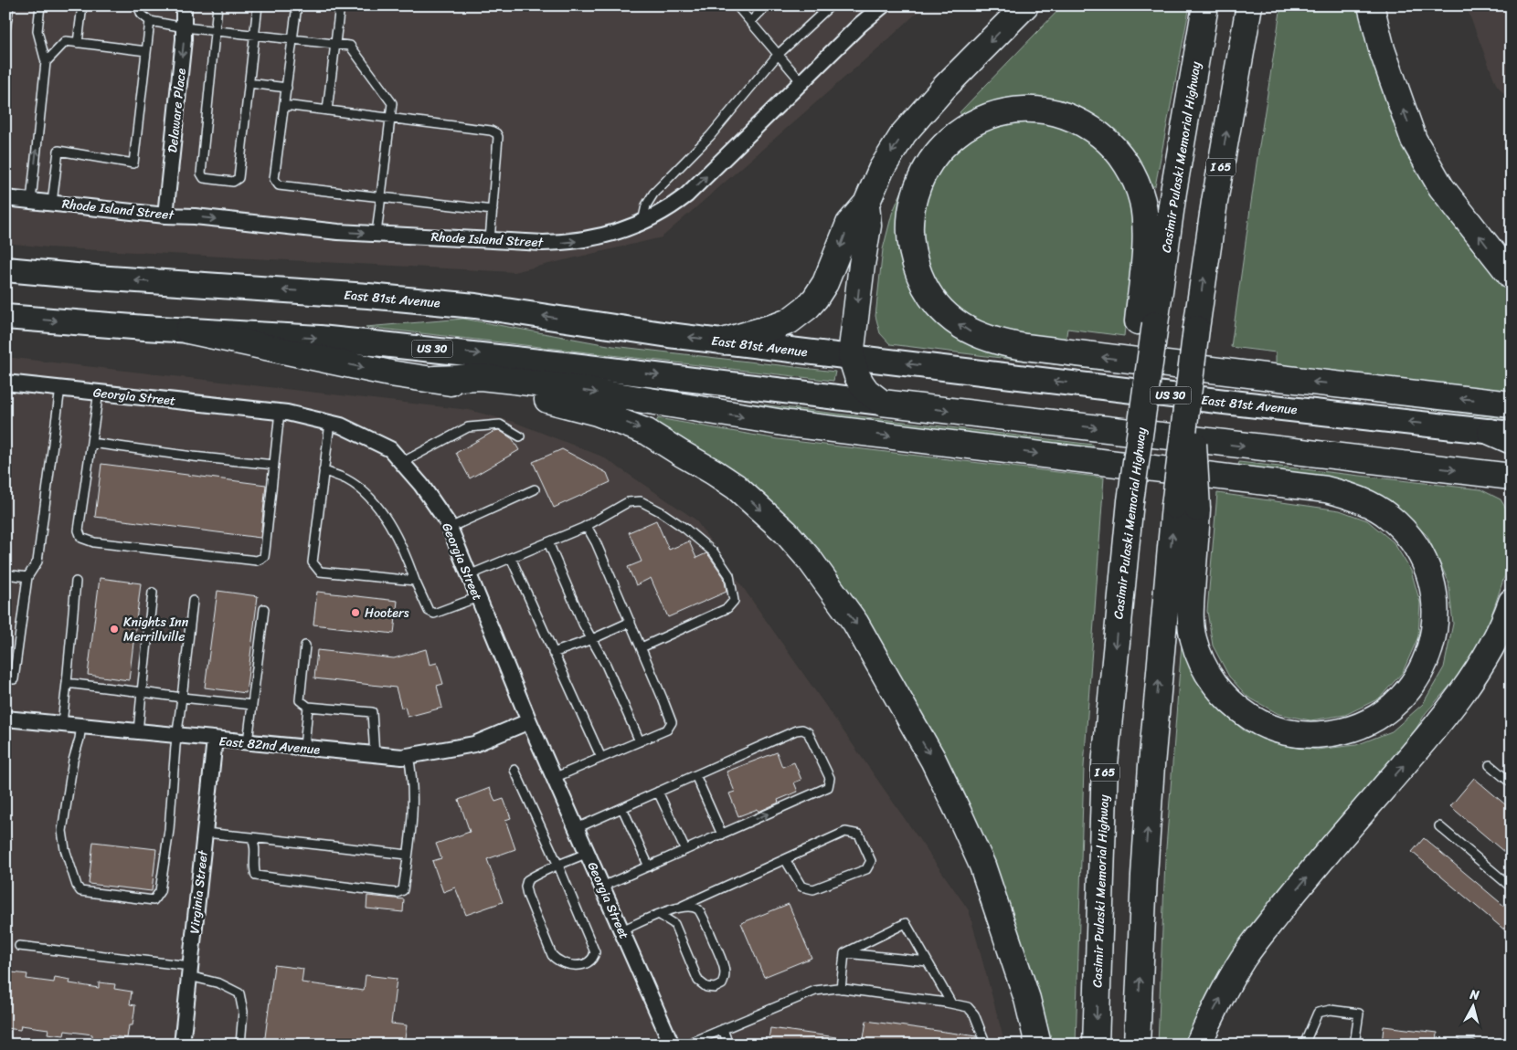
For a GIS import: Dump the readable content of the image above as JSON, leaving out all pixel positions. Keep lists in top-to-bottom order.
{
  "streets": {
    "highway": ["Casimir Pulaski Memorial Highway", "I 65", "US 30"],
    "main road": ["East 81st Avenue"],
    "street": [
      "Delaware Place",
      "Rhode Island Street",
      "Georgia Street",
      "East 82nd Avenue",
      "Virginia Street"
    ]
  },
  "crossings": [
    ["Delaware Place", "Rhode Island Street"],
    ["Georgia Street", "East 82nd Avenue"],
    ["East 82nd Avenue", "Virginia Street"]
  ],
  "one_way": ["Delaware Place", "Rhode Island Street"],
  "places": ["Hooters", "Knights Inn Merrillville"],
  "north": "top"
}
